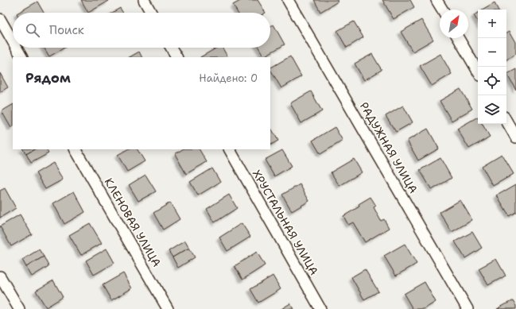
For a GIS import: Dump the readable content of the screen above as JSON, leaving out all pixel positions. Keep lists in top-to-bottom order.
{
  "streets": {
    "street": ["РАДУЖНАЯ УЛИЦА", "КЛЕНОВАЯ УЛИЦА", "ХРУСТАЛЬНАЯ УЛИЦА"]
  },
  "north": "top right",
  "page": {
    "map_buttons": ["+", "−"],
    "search": "Поиск",
    "heading": ["Рядом", "Найдено: 0"]
  }
}
